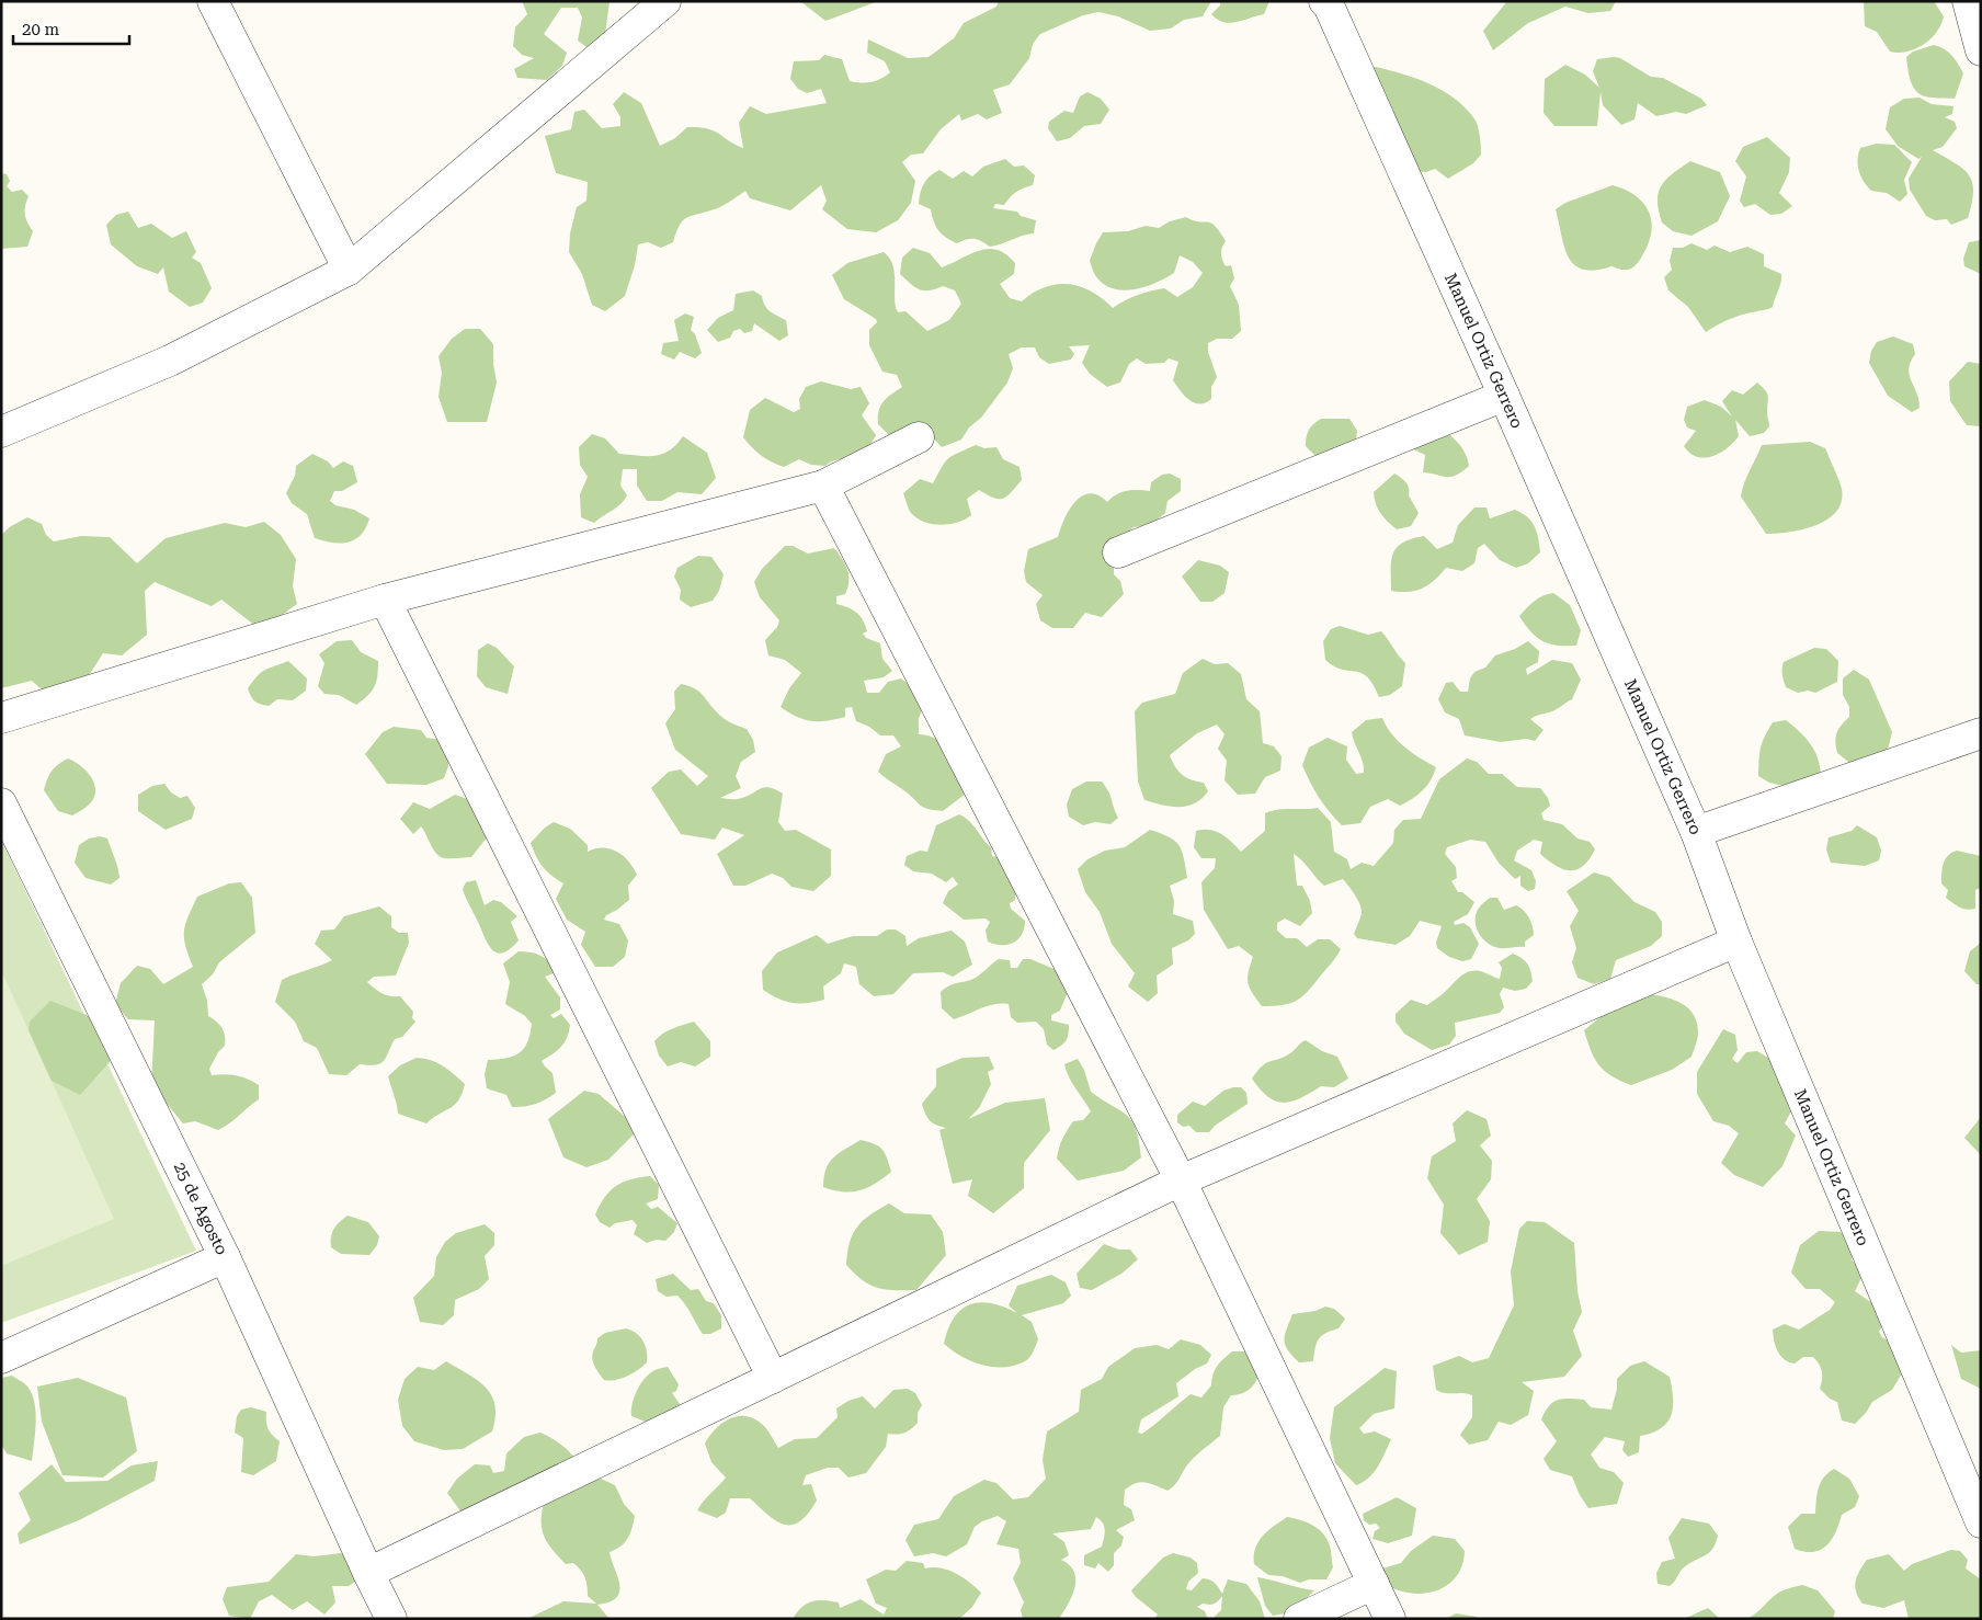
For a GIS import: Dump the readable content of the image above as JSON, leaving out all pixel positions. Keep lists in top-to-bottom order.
{
  "streets": {
    "street": ["Manuel Ortiz Gerrero", "25 de Agosto"]
  },
  "scale_bar": "20 m"
}
